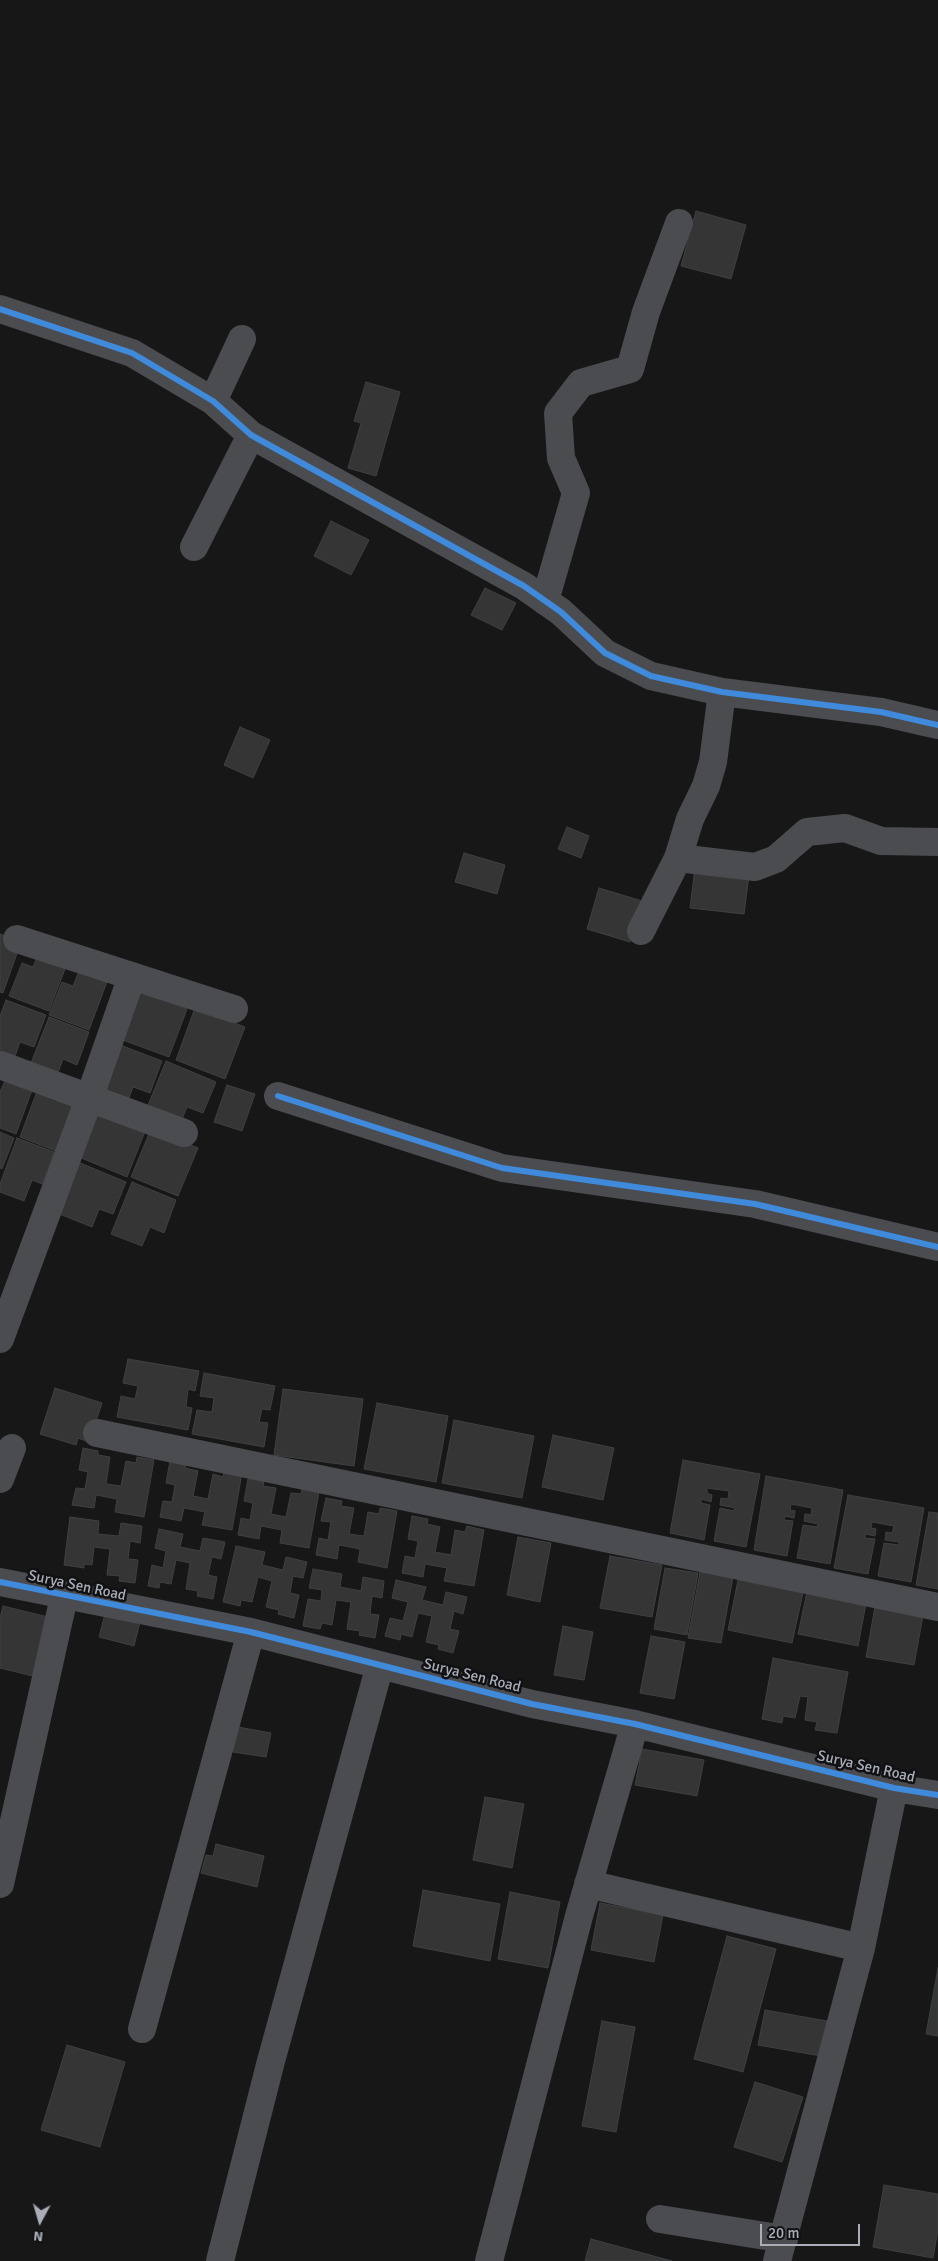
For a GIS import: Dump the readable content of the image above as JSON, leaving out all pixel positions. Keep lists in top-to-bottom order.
{
  "streets": {
    "street": ["Surya Sen Road"]
  },
  "scale_bar": "20 m",
  "north": "bottom"
}
